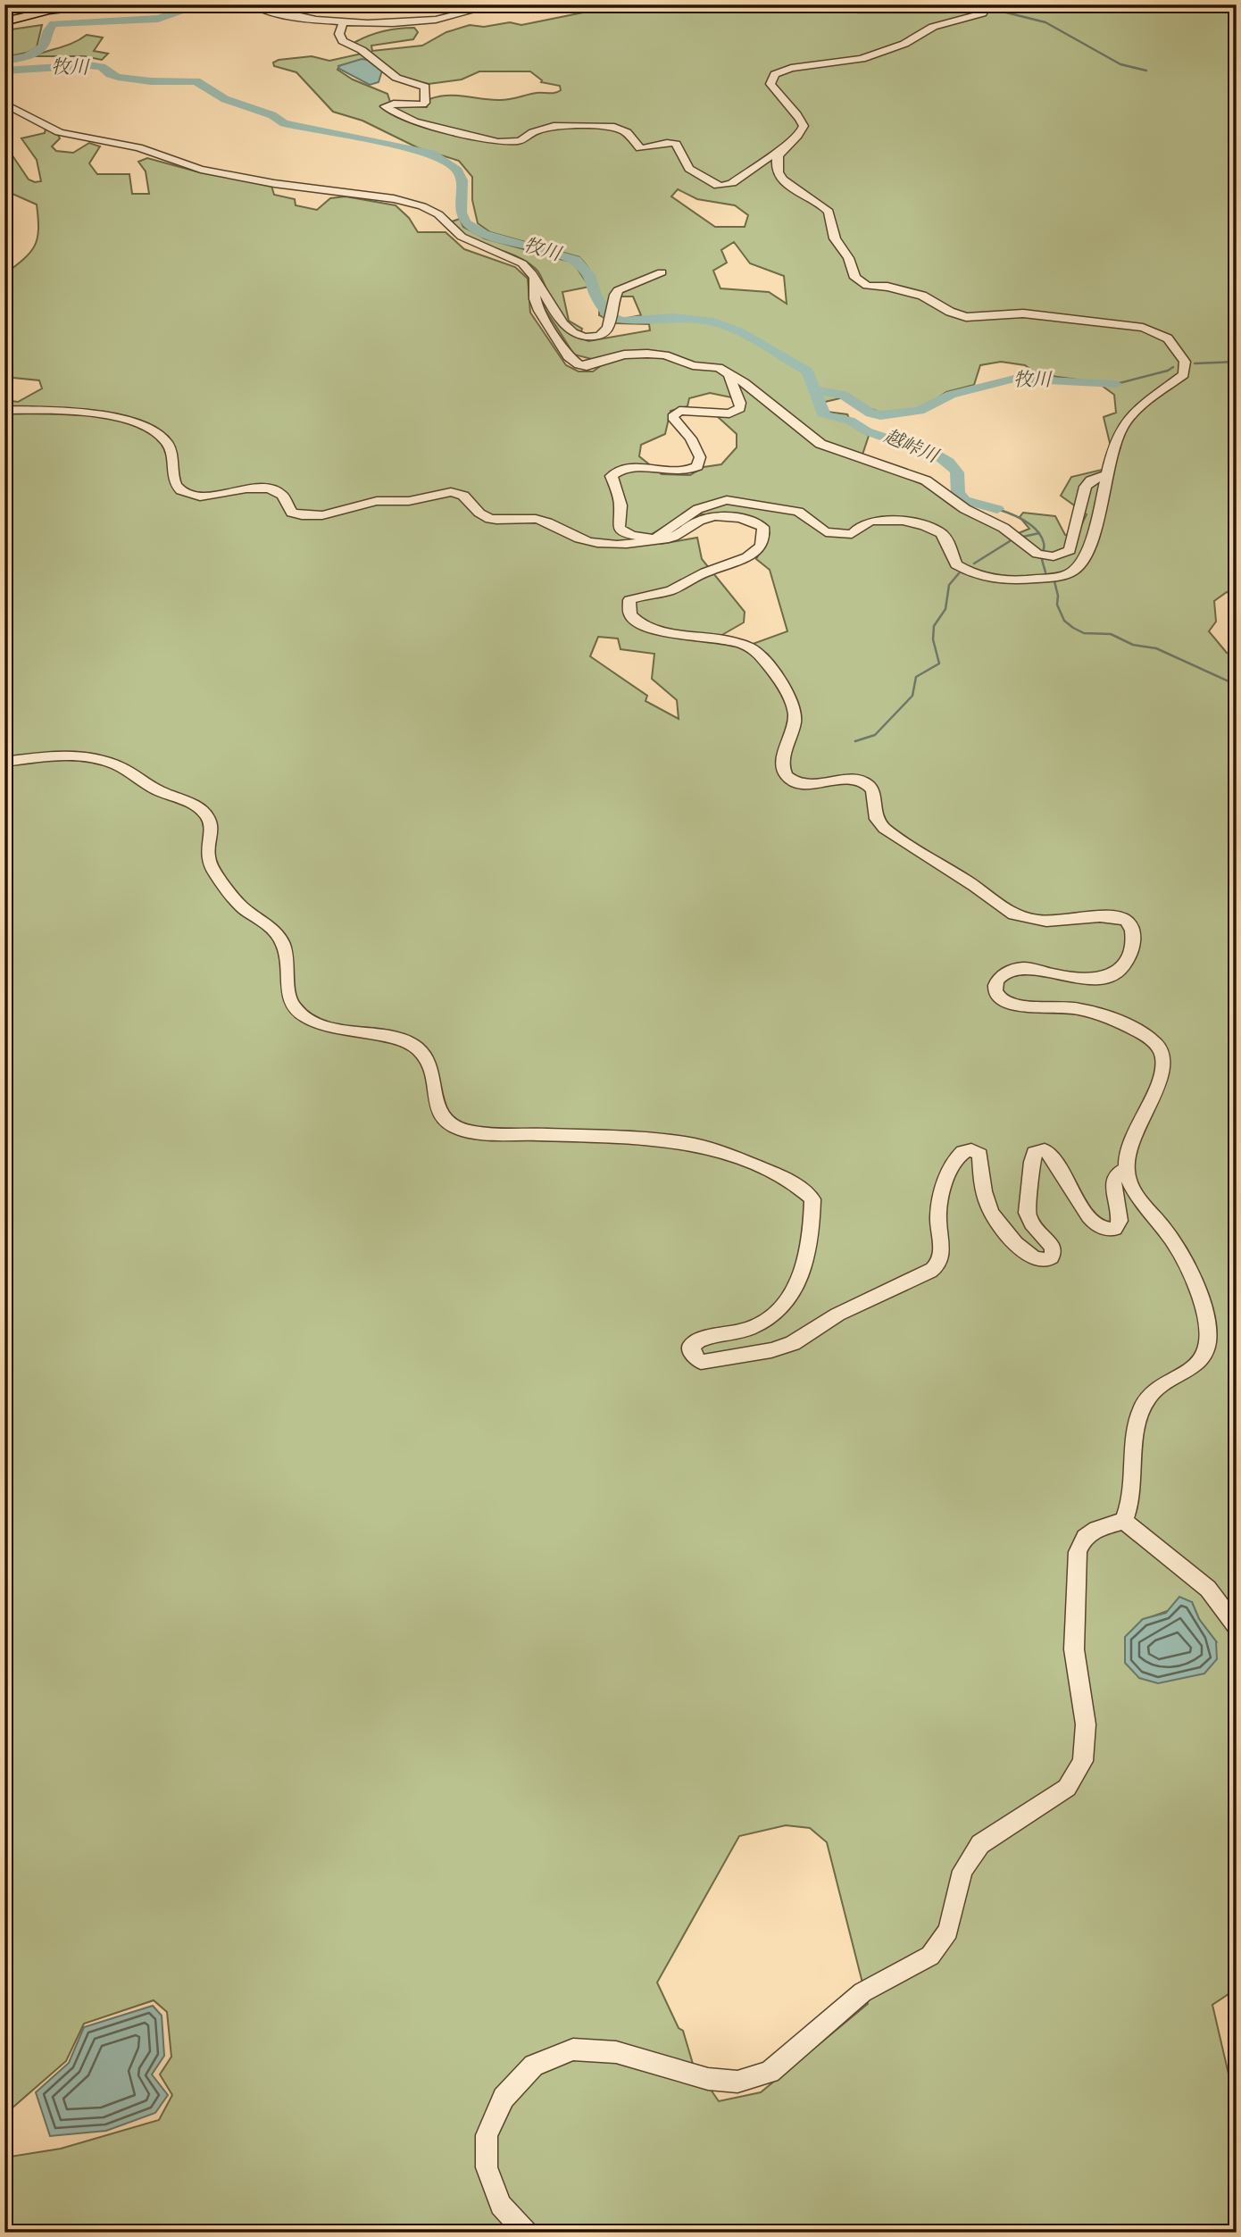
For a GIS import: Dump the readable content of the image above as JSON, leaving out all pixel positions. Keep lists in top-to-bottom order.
{
  "water": ["牧川", "越峠川"]
}
